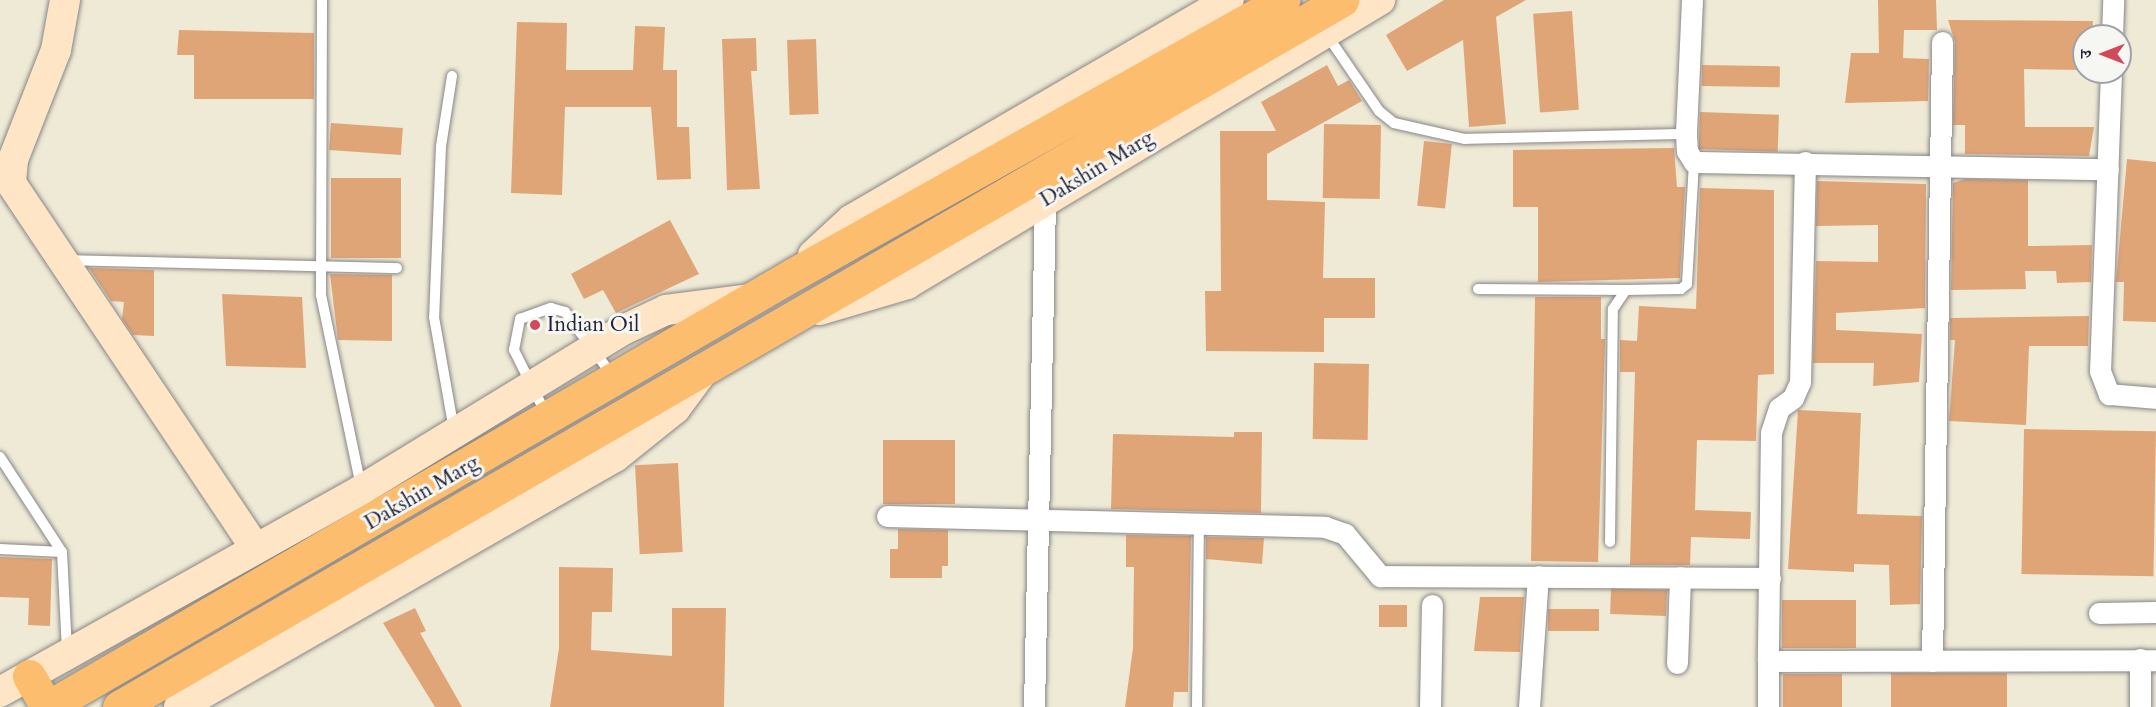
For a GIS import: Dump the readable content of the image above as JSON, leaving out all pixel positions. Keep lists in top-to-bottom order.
{
  "streets": {
    "highway": ["Dakshin Marg"]
  },
  "places": ["Indian Oil"],
  "north": "left"
}
